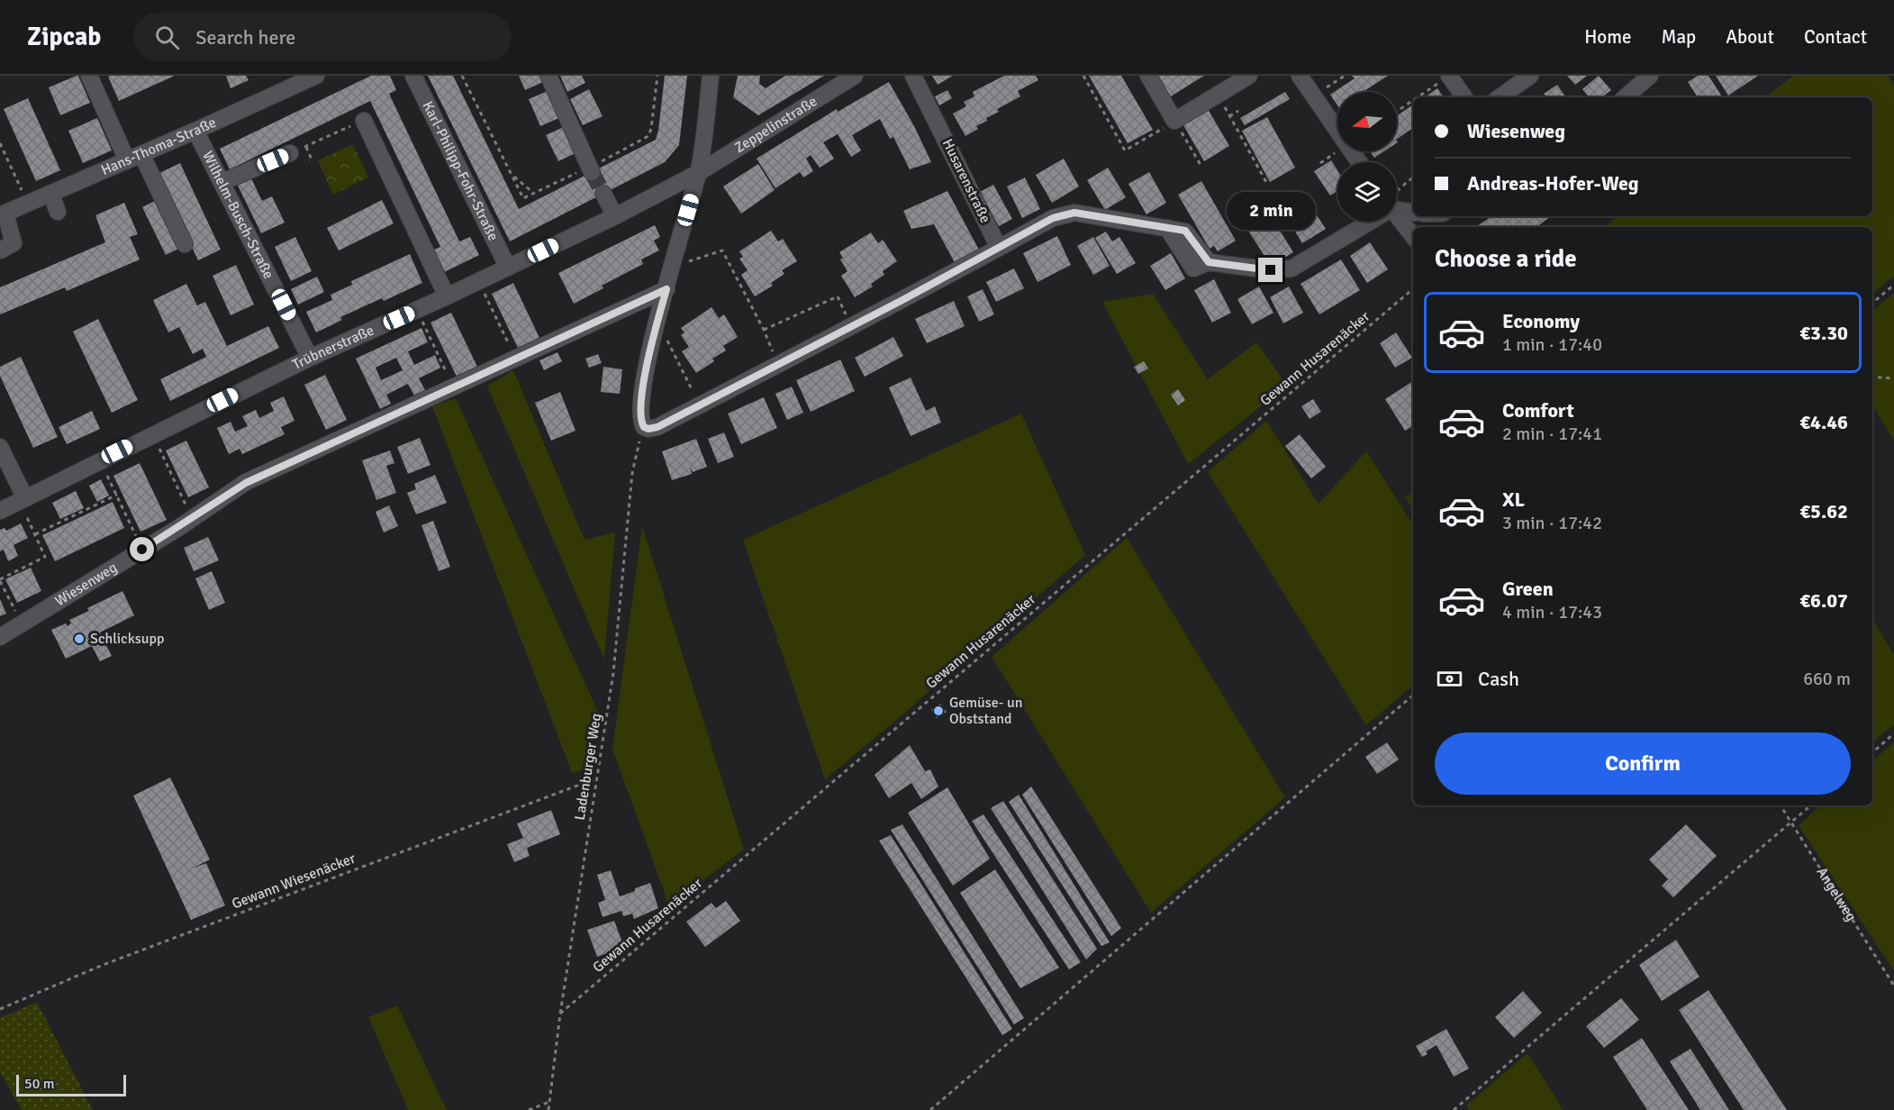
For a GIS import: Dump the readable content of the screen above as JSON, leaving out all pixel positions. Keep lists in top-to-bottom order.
{
  "streets": {
    "street": [
      "Zeppelinstraße",
      "Hans-Thoma-Straße",
      "Karl-Philipp-Fohr-Straße",
      "Husarenstraße",
      "Wilhelm-Busch-Straße",
      "Trübnerstraße",
      "Wiesenweg"
    ],
    "path": [
      "Gewann Husarenäcker",
      "Ladenburger Weg",
      "Gewann Wiesenäcker",
      "Angelweg"
    ]
  },
  "crossings": [
    ["Zeppelinstraße", "Trübnerstraße"],
    ["Hans-Thoma-Straße", "Wilhelm-Busch-Straße"],
    ["Karl-Philipp-Fohr-Straße", "Trübnerstraße"],
    ["Wilhelm-Busch-Straße", "Trübnerstraße"],
    ["Gewann Husarenäcker", "Ladenburger Weg"],
    ["Ladenburger Weg", "Gewann Wiesenäcker"]
  ],
  "places": ["Schlicksupp", "Gemüse- un Obststand"],
  "scale_bar": "50 m",
  "north": "left",
  "page": {
    "header": "Zipcab",
    "search": "Search here",
    "nav": [
      "Home",
      "Map",
      "About",
      "Contact"
    ],
    "banner": ["Wiesenweg", "Andreas-Hofer-Weg"],
    "bubble": "2 min",
    "heading": "Choose a ride",
    "list": [
      {
        "name": "Economy",
        "note": "1 min · 17:40",
        "value": "€3.30"
      },
      {
        "name": "Comfort",
        "note": "2 min · 17:41",
        "value": "€4.46"
      },
      {
        "name": "XL",
        "note": "3 min · 17:42",
        "value": "€5.62"
      },
      {
        "name": "Green",
        "note": "4 min · 17:43",
        "value": "€6.07"
      }
    ],
    "pay": ["Cash", "660 m"],
    "buttons": "Confirm",
    "scale": "50 m"
  }
}
